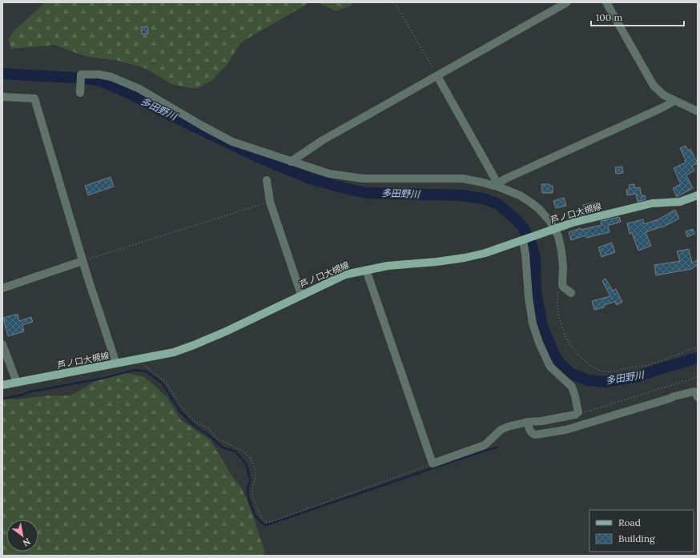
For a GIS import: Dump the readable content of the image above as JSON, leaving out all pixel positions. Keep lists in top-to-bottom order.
{
  "streets": {
    "main road": ["芦ノ口大槻線"]
  },
  "water": ["多田野川"],
  "legend": ["Road", "Building"],
  "scale_bar": "100 m",
  "north": "bottom right"
}
